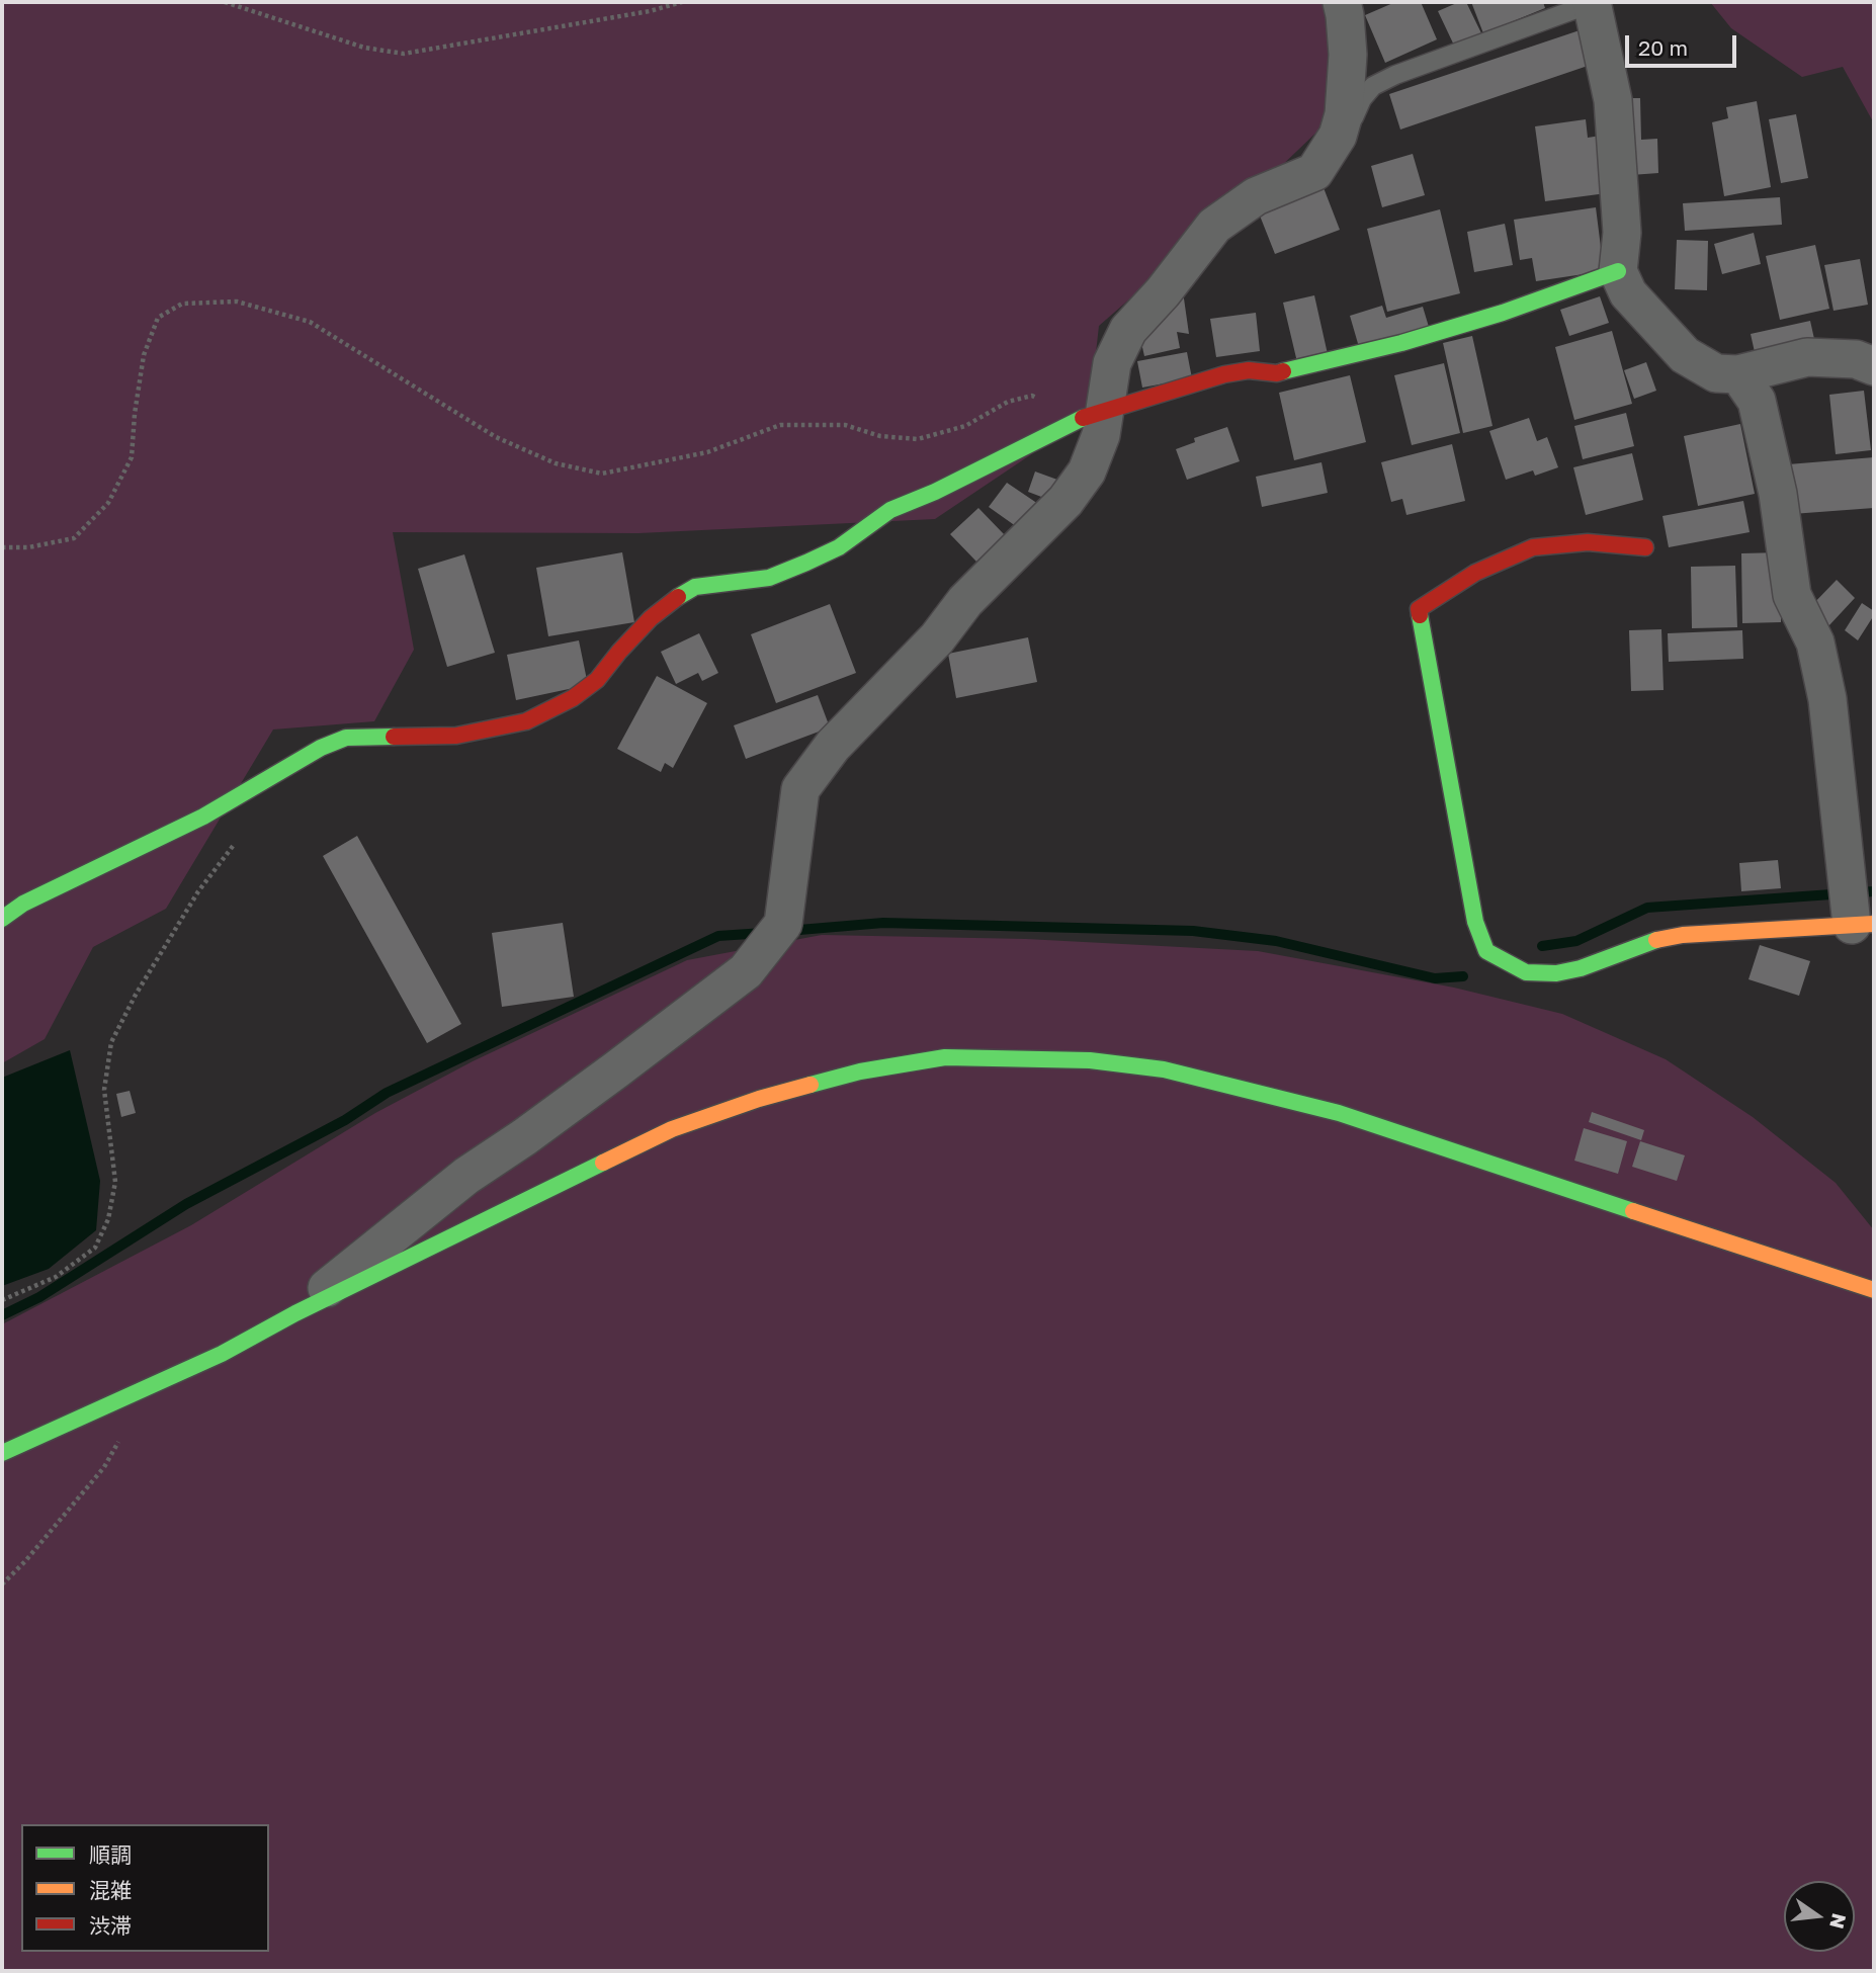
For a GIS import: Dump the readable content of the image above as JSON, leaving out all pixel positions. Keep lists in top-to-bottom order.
{
  "legend": ["順調", "混雑", "渋滞"],
  "scale_bar": "20 m",
  "north": "right"
}
